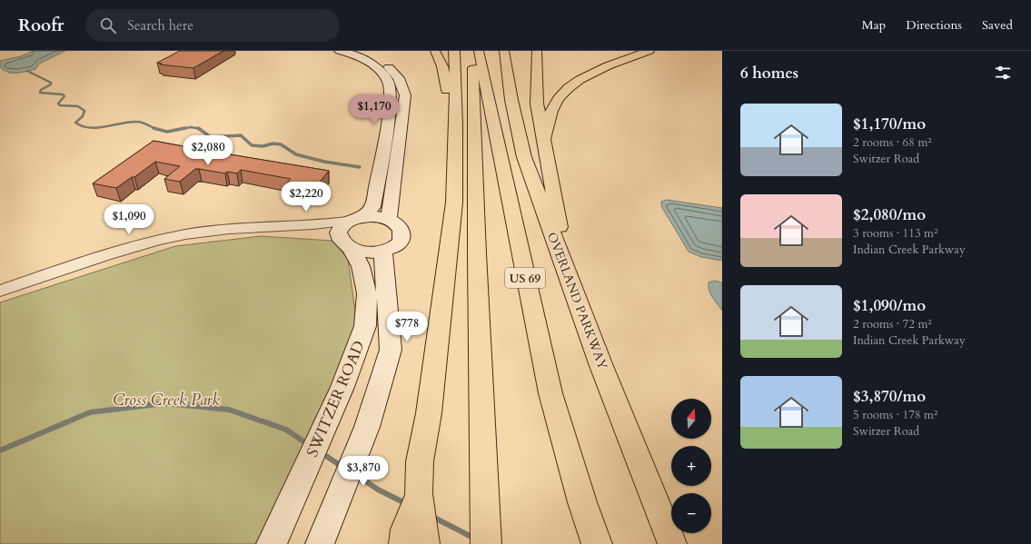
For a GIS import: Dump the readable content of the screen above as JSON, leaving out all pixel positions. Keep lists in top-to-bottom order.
{
  "streets": {
    "highway": ["US 69", "OVERLAND PARKWAY"],
    "main road": ["SWITZER ROAD"]
  },
  "parks": ["Cross Creek Park"],
  "north": "top",
  "page": {
    "header": "Roofr",
    "search": "Search here",
    "nav": ["Map", "Directions", "Saved"],
    "heading": "6 homes",
    "price": [
      "$1,170",
      "$2,080",
      "$2,220",
      "$1,090",
      "$778",
      "$3,870"
    ],
    "list": [
      {
        "name": "$1,170/mo",
        "note": "2 rooms · 68 m² · Switzer Road"
      },
      {
        "name": "$2,080/mo",
        "note": "3 rooms · 113 m² · Indian Creek Parkway"
      },
      {
        "name": "$1,090/mo",
        "note": "2 rooms · 72 m² · Indian Creek Parkway"
      },
      {
        "name": "$3,870/mo",
        "note": "5 rooms · 178 m² · Switzer Road"
      }
    ],
    "map_buttons": ["+", "−"]
  }
}
